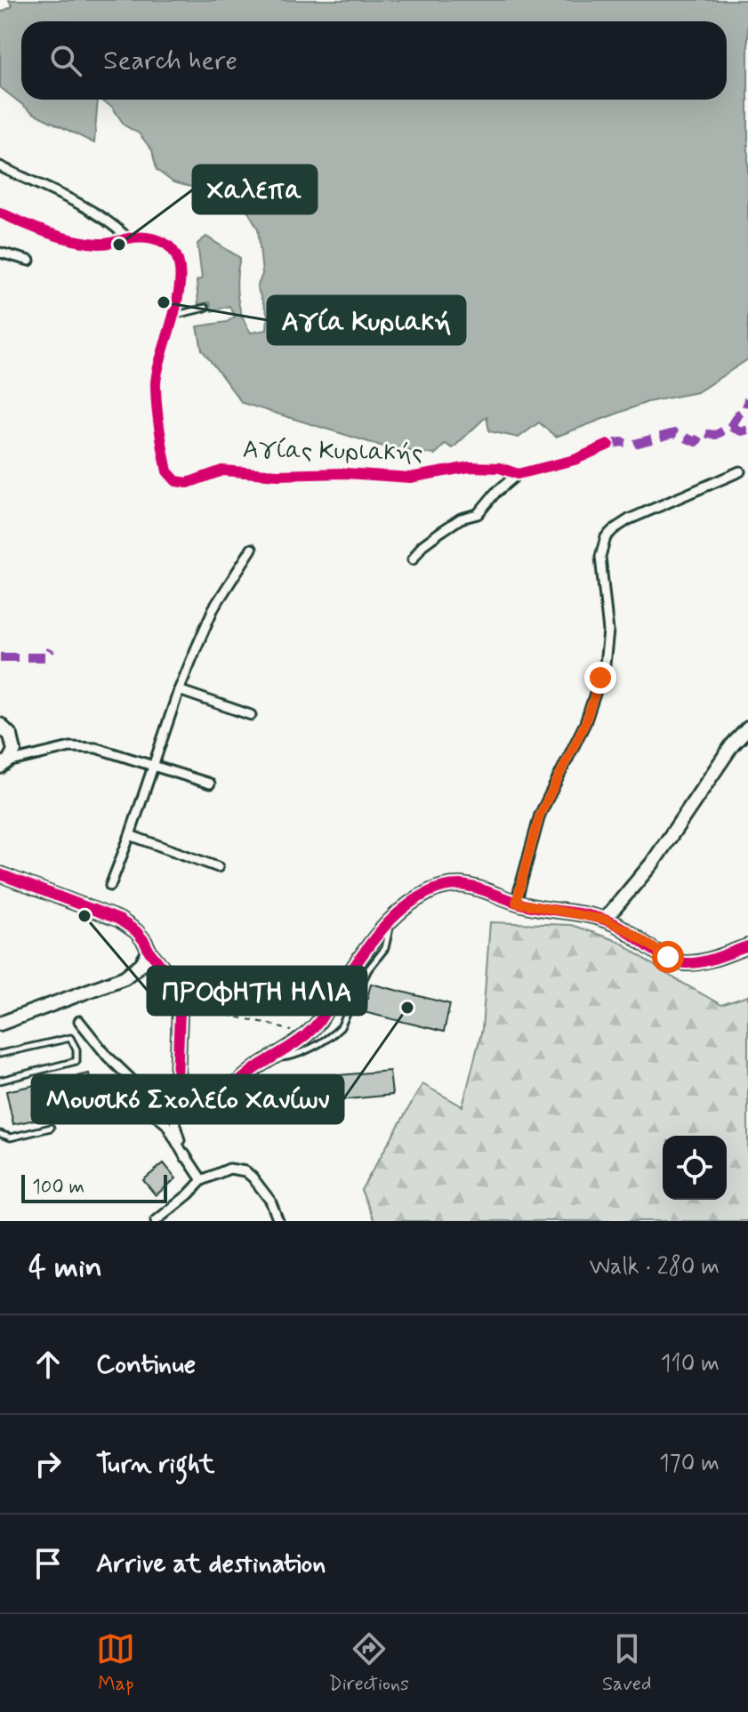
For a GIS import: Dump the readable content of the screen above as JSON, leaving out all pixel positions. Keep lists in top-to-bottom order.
{
  "streets": {
    "street": ["Αγίας Κυριακής"]
  },
  "places": [
    "Χαλεπα",
    "Αγία Κυριακή",
    "ΠΡΟΦΗΤΗ ΗΛΙΑ",
    "Μουσικό Σχολείο Χανίων"
  ],
  "scale_bar": "100 m",
  "page": {
    "search": "Search here",
    "scale": "100 m",
    "heading": ["4 min", "Walk · 280 m"],
    "list": [
      ["Continue", "110 m"],
      ["Turn right", "170 m"],
      "Arrive at destination"
    ],
    "nav": ["Map", "Directions", "Saved"]
  }
}
